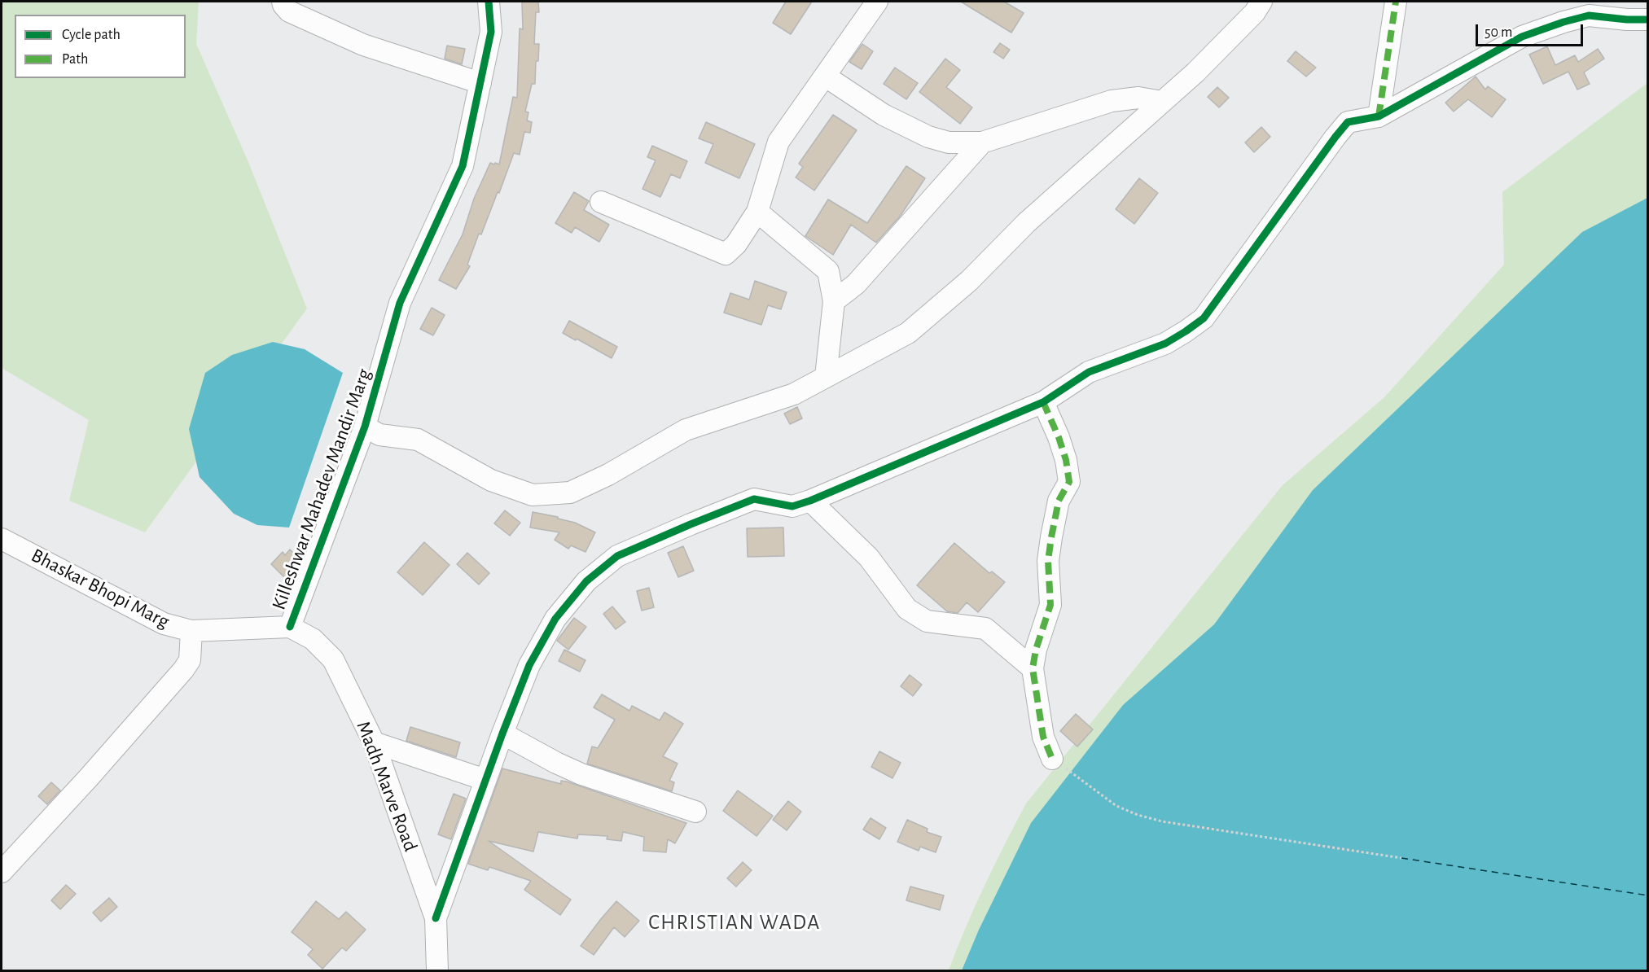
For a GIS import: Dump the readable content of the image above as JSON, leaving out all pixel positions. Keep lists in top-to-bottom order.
{
  "streets": {
    "street": ["Killeshwar Mahadev Mandir Marg", "Bhaskar Bhopi Marg", "Madh Marve Road"]
  },
  "crossings": [
    ["Killeshwar Mahadev Mandir Marg", "Bhaskar Bhopi Marg"],
    ["Killeshwar Mahadev Mandir Marg", "Madh Marve Road"],
    ["Bhaskar Bhopi Marg", "Madh Marve Road"]
  ],
  "districts": ["CHRISTIAN WADA"],
  "legend": ["Cycle path", "Path"],
  "scale_bar": "50 m"
}
